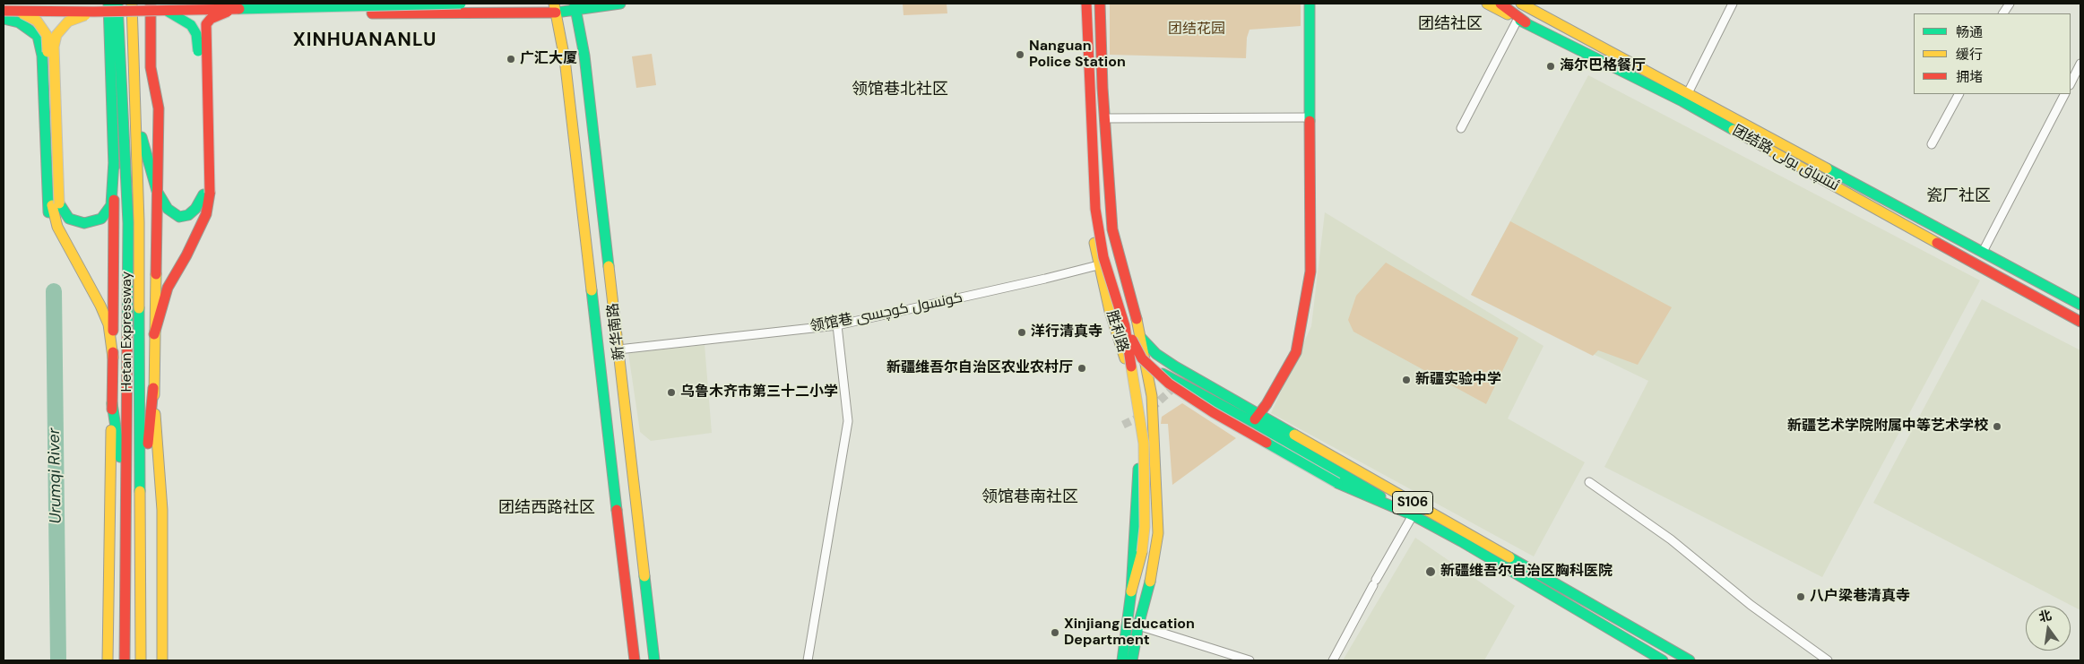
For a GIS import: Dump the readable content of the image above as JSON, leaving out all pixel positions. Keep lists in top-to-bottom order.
{
  "streets": {
    "main road": [
      "团结路 ئىتتىپاق يولى",
      "Hetan Expressway",
      "新华南路",
      "胜利路",
      "S106"
    ],
    "street": ["领馆巷 كونسول كوچىسى"]
  },
  "crossings": [
    ["领馆巷 كونسول كوچىسى", "新华南路"],
    ["领馆巷 كونسول كوچىسى", "胜利路"],
    ["胜利路", "S106"]
  ],
  "districts": [
    "团结社区",
    "XINHUANANLU",
    "领馆巷北社区",
    "瓷厂社区",
    "领馆巷南社区",
    "团结西路社区"
  ],
  "water": ["Urumqi River"],
  "parks": ["团结花园"],
  "places": [
    "Nanguan Police Station",
    "广汇大厦",
    "海尔巴格餐厅",
    "洋行清真寺",
    "新疆维吾尔自治区农业农村厅",
    "新疆实验中学",
    "乌鲁木齐市第三十二小学",
    "新疆艺术学院附属中等艺术学校",
    "新疆维吾尔自治区胸科医院",
    "八户梁巷清真寺",
    "Xinjiang Education Department"
  ],
  "legend": ["畅通", "缓行", "拥堵"],
  "north": "top"
}
